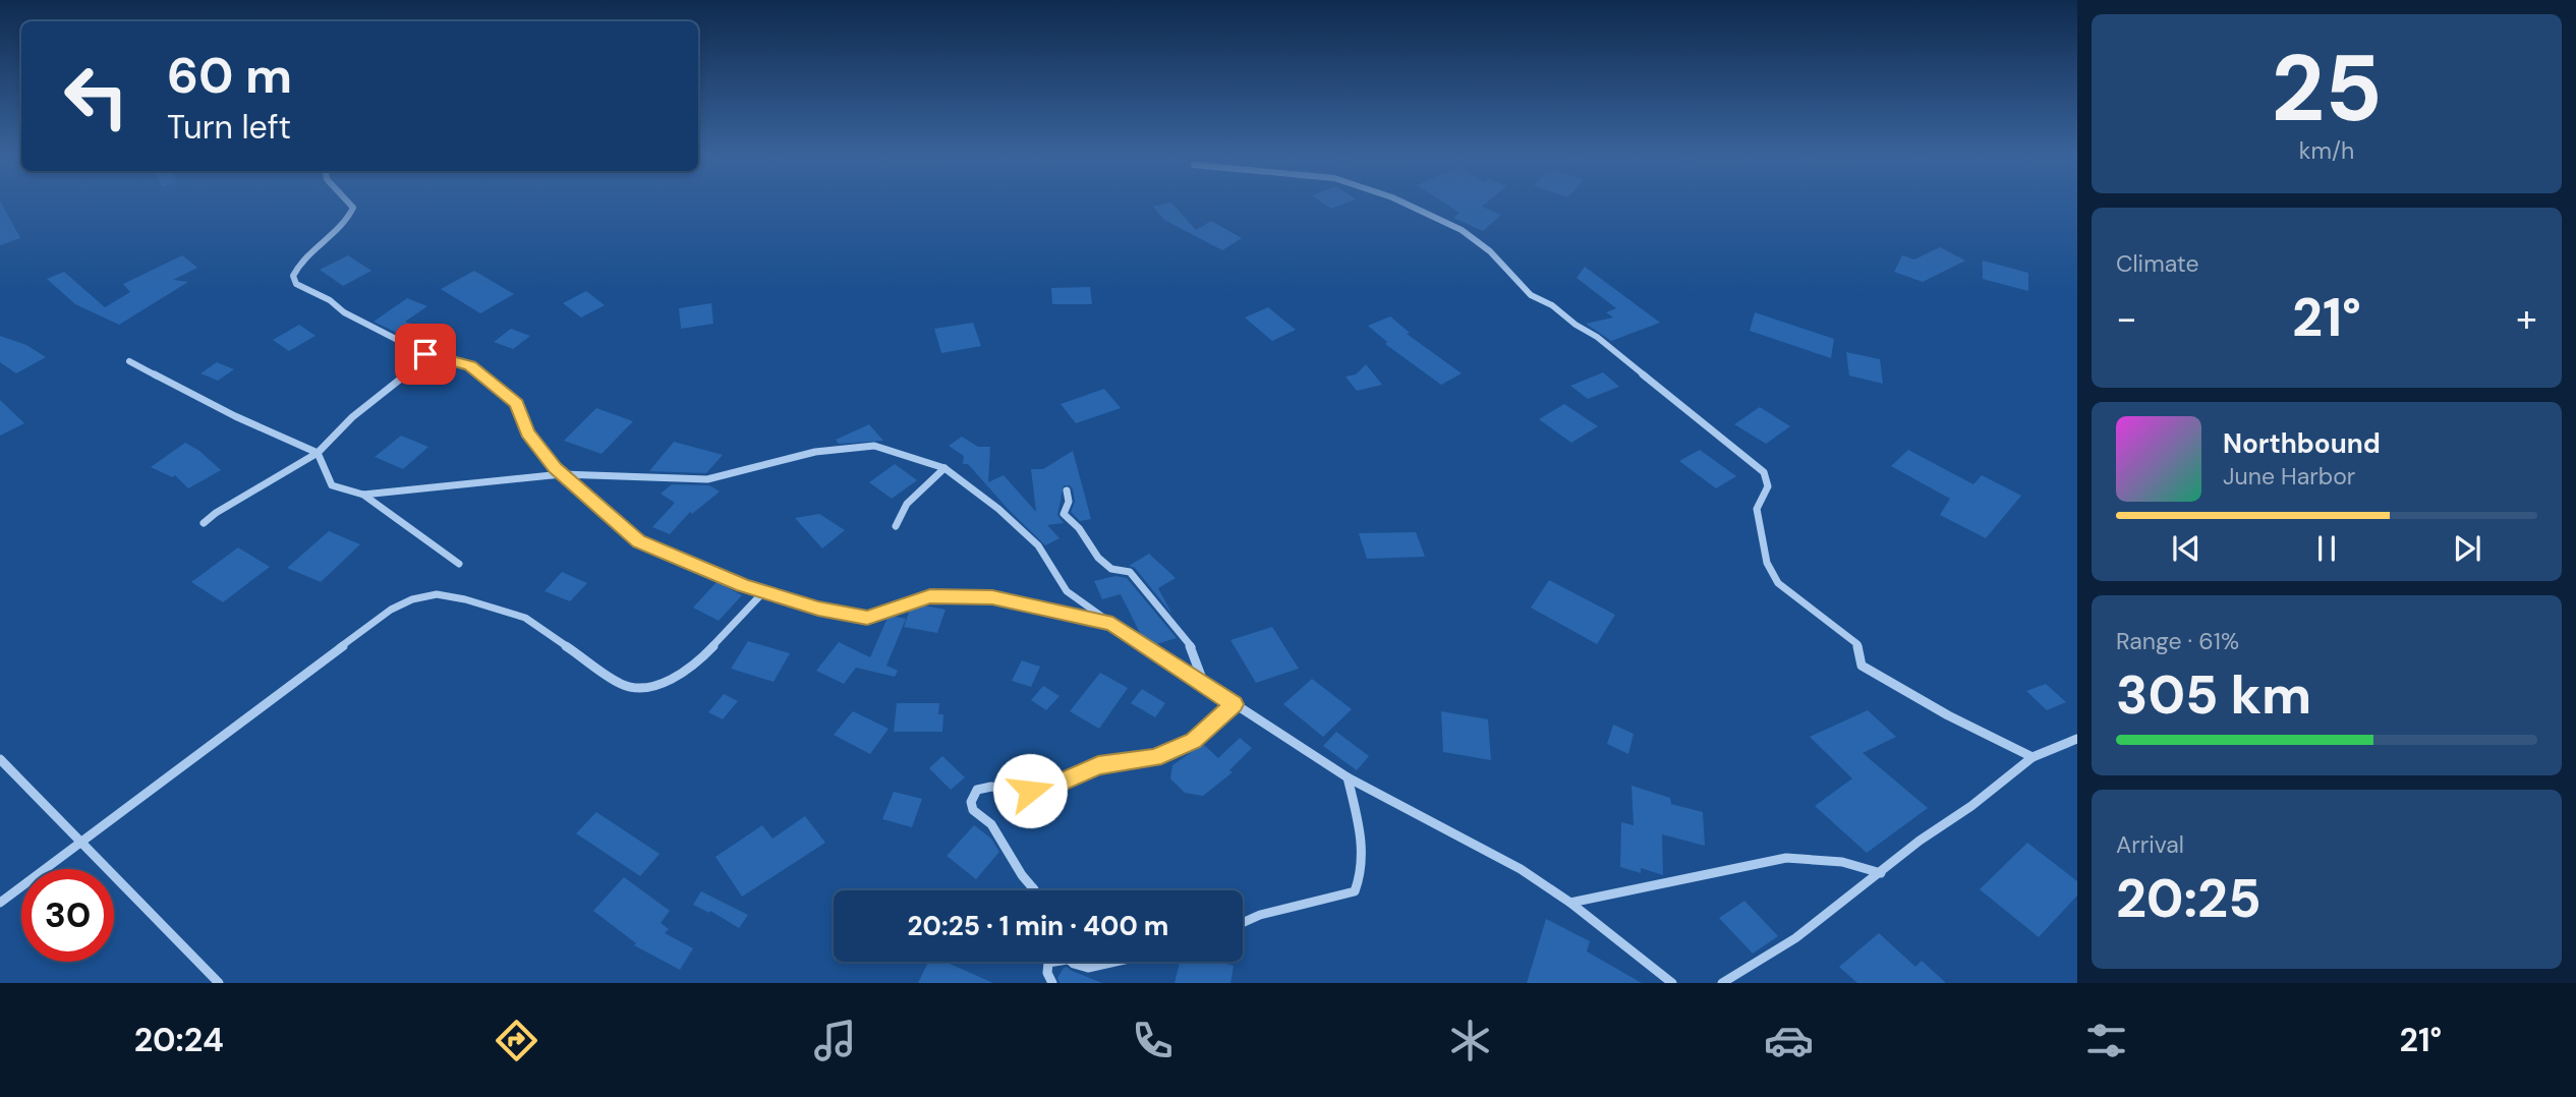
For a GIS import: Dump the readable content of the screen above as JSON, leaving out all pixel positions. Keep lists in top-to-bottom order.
{
  "page": {
    "tile": [
      ["25", "km/h"],
      "Climate",
      ["Range · 61%", "305 km"],
      ["Arrival", "20:25"]
    ],
    "turn": ["60 m", "Turn left"],
    "heat": ["−", "21°", "+"],
    "song": ["Northbound", "June Harbor"],
    "limit": "30",
    "trip": "20:25 · 1 min · 400 m",
    "tabs": ["20:24", "21°"]
  }
}
